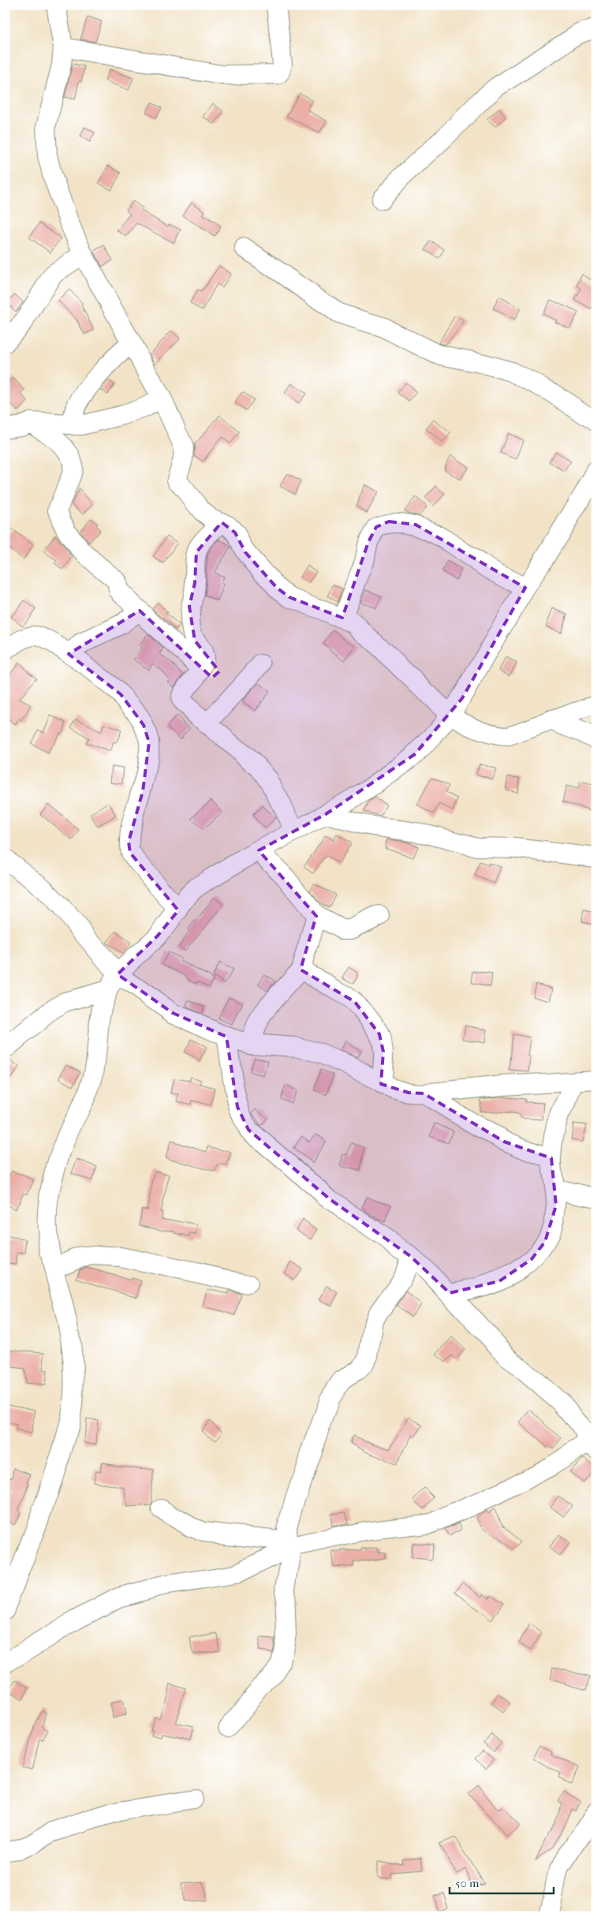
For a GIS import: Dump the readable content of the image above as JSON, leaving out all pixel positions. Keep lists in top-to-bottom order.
{
  "scale_bar": "50 m"
}
